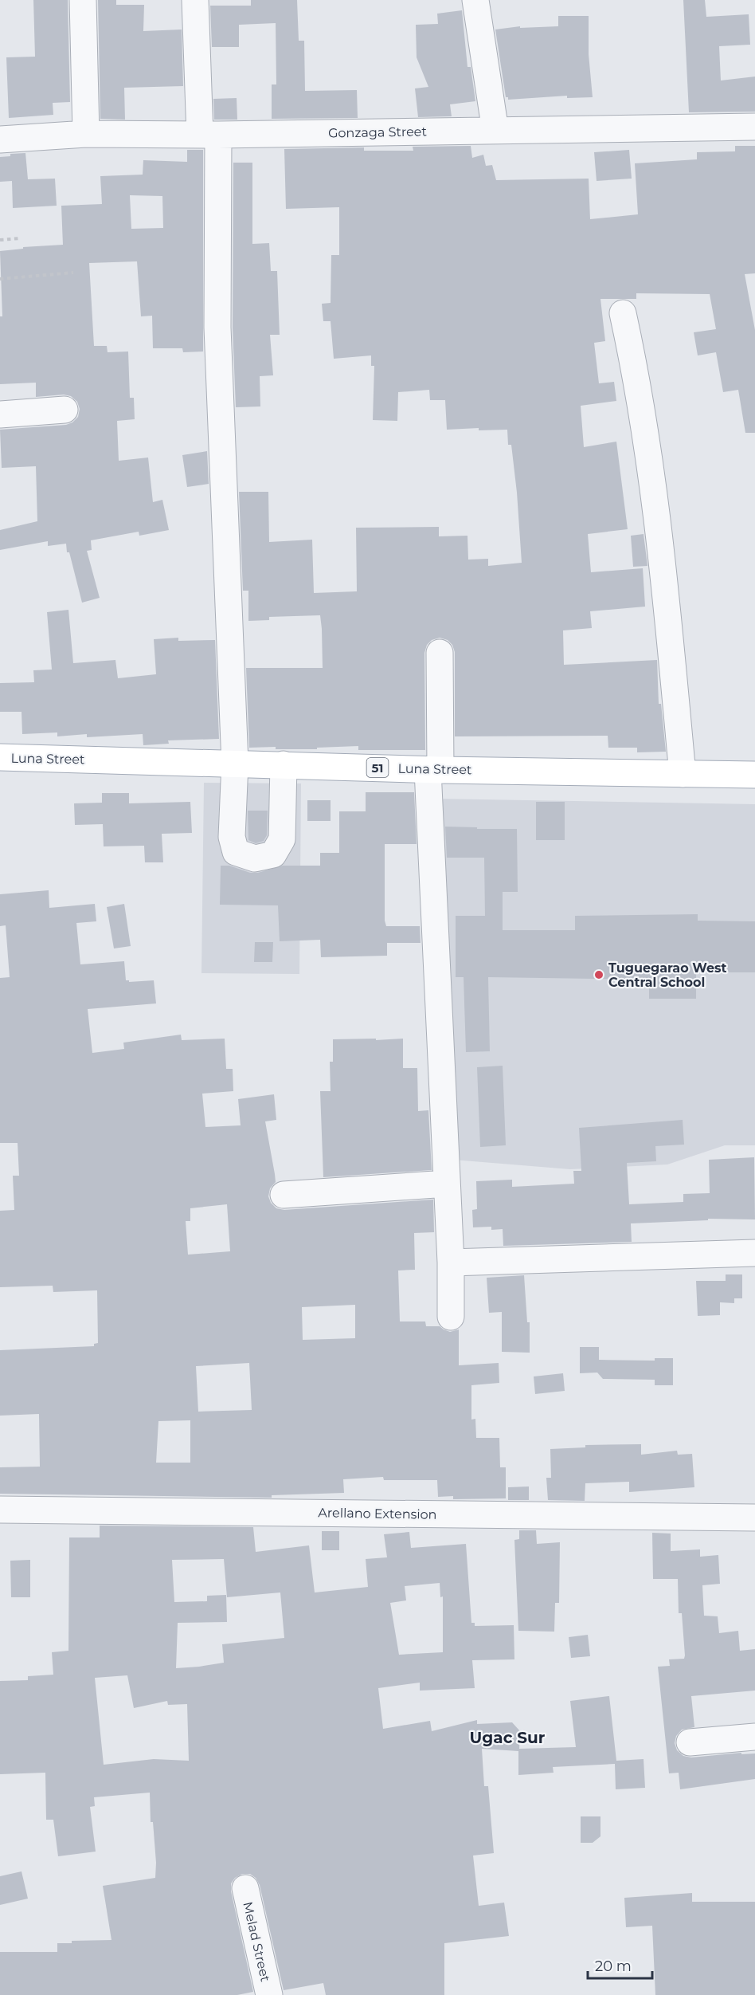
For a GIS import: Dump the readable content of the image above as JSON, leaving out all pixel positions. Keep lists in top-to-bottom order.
{
  "streets": {
    "main road": ["Luna Street", "51"],
    "street": ["Gonzaga Street", "Arellano Extension", "Melad Street"]
  },
  "districts": ["Ugac Sur"],
  "places": ["Tuguegarao West Central School"],
  "scale_bar": "20 m"
}
